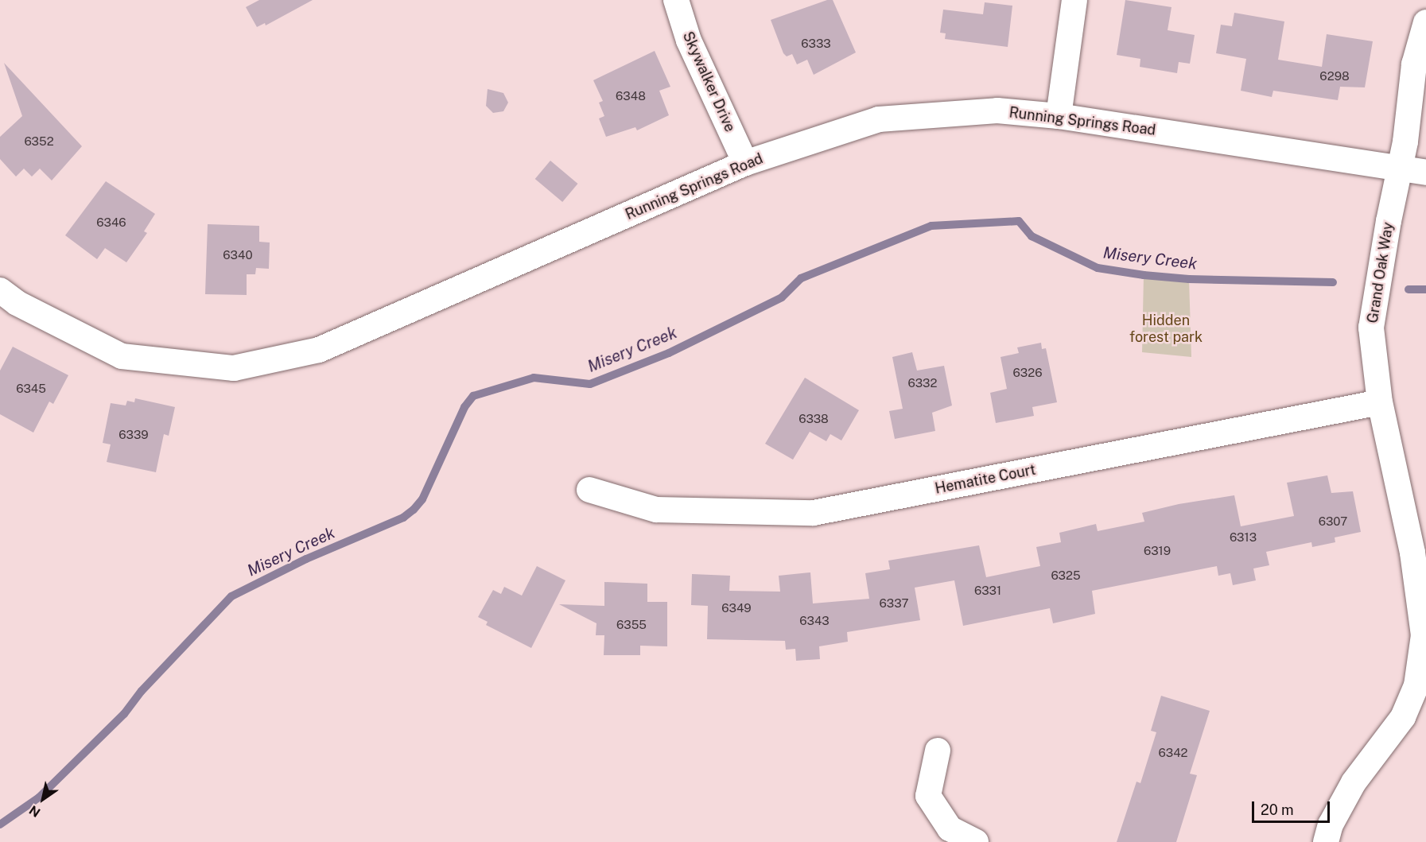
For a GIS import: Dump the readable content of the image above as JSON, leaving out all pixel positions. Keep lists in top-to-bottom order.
{
  "streets": {
    "street": [
      "Skywalker Drive",
      "Running Springs Road",
      "Grand Oak Way",
      "Hematite Court"
    ]
  },
  "crossings": [
    ["Skywalker Drive", "Running Springs Road"],
    ["Running Springs Road", "Grand Oak Way"],
    ["Grand Oak Way", "Hematite Court"]
  ],
  "water": ["Misery Creek"],
  "parks": ["Hidden forest park"],
  "house_numbers": [
    "6333",
    "6298",
    "6348",
    "6352",
    "6346",
    "6340",
    "6326",
    "6332",
    "6345",
    "6338",
    "6339",
    "6307",
    "6313",
    "6319",
    "6325",
    "6331",
    "6337",
    "6349",
    "6343",
    "6355",
    "6342"
  ],
  "scale_bar": "20 m",
  "north": "bottom left"
}
